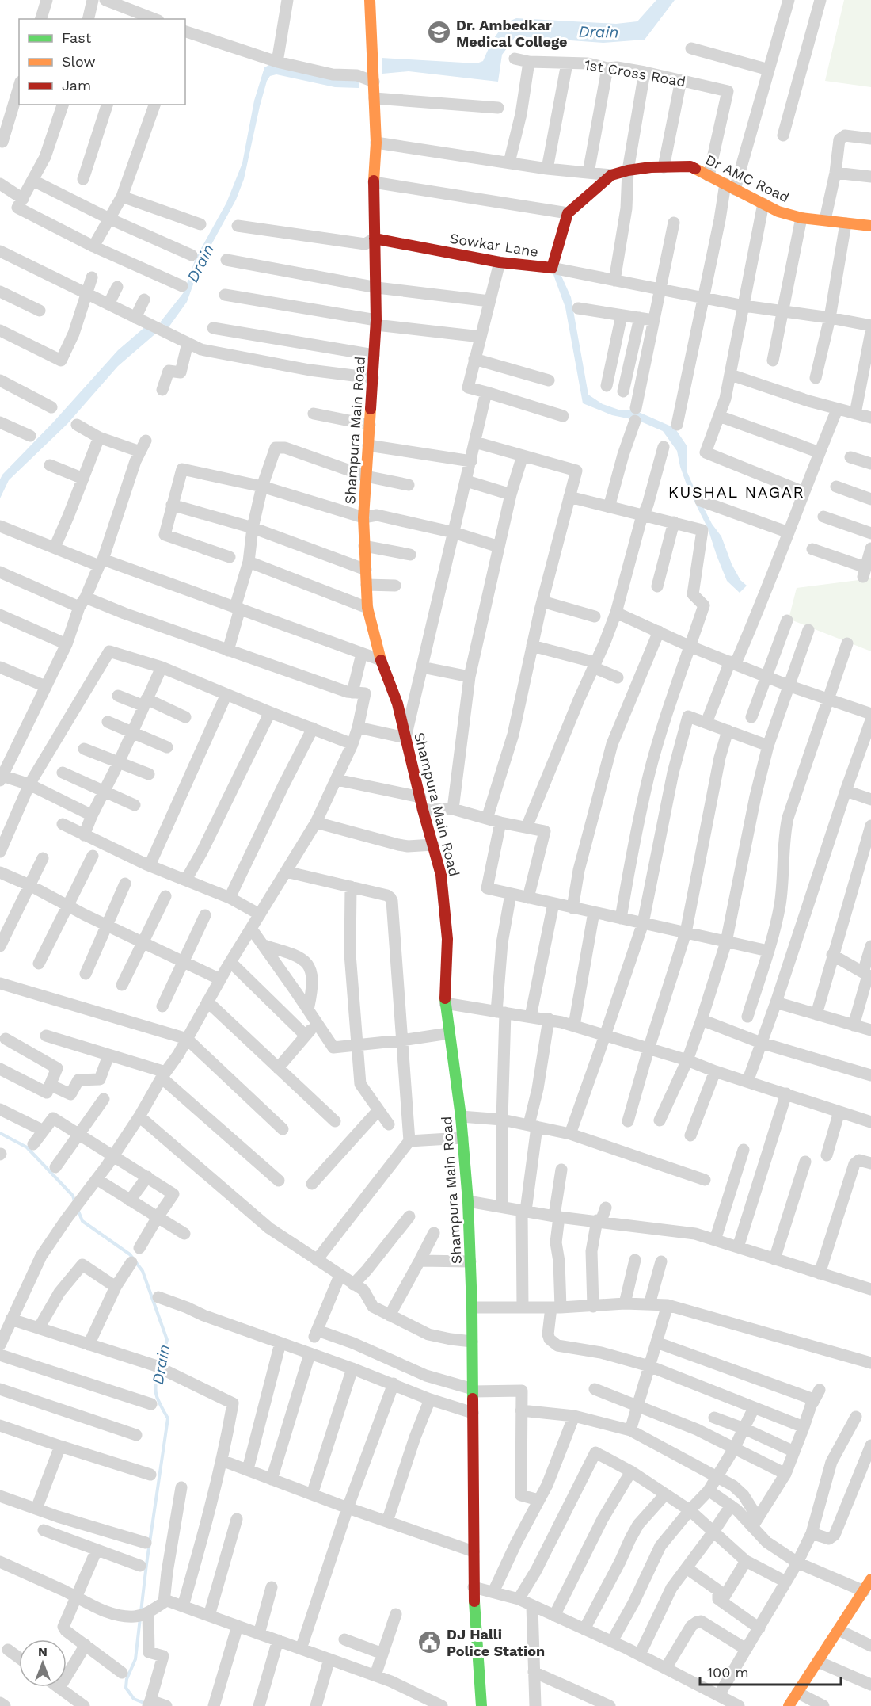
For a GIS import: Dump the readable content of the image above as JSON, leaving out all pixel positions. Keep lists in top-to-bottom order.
{
  "streets": {
    "street": [
      "1st Cross Road",
      "Dr AMC Road",
      "Sowkar Lane",
      "Shampura Main Road"
    ]
  },
  "crossings": [
    ["1st Cross Road", "Dr AMC Road"],
    ["Sowkar Lane", "Shampura Main Road"]
  ],
  "districts": ["KUSHAL NAGAR"],
  "water": ["Drain"],
  "places": {
    "school or university": ["Dr. Ambedkar Medical College"],
    "public building": ["DJ Halli Police Station"]
  },
  "legend": ["Fast", "Slow", "Jam"],
  "scale_bar": "100 m",
  "north": "top"
}
